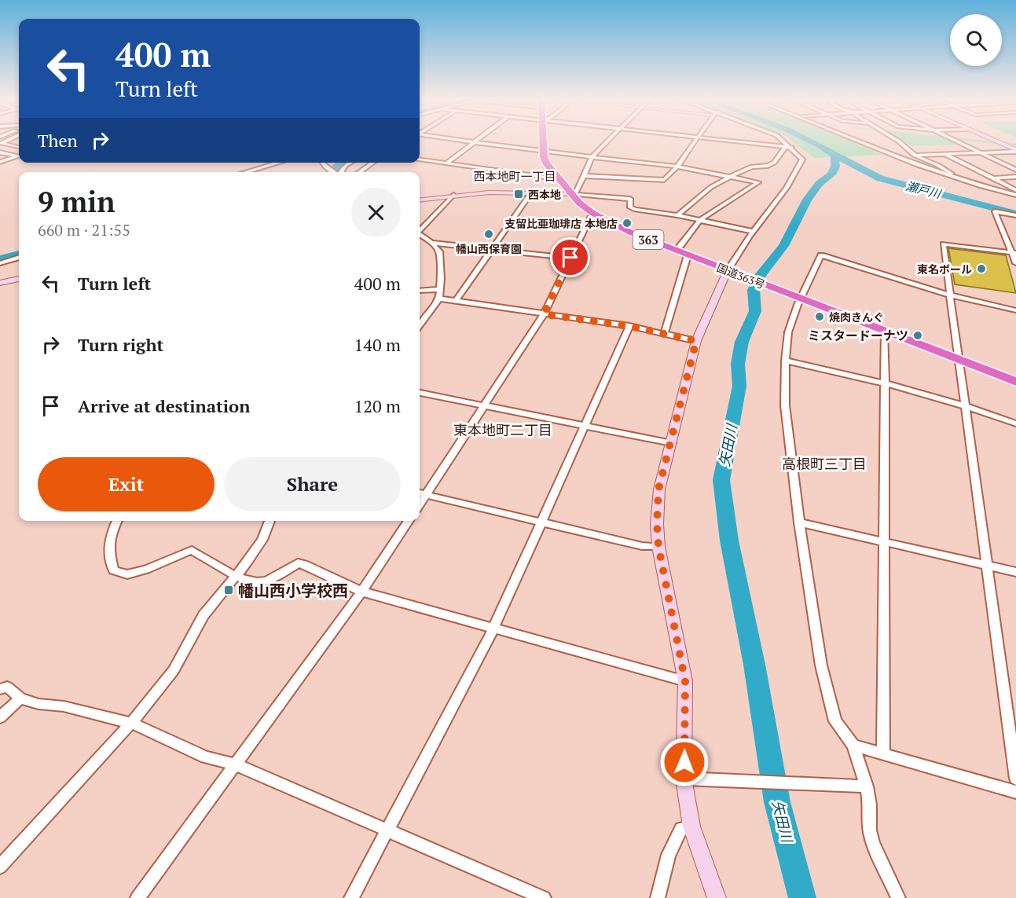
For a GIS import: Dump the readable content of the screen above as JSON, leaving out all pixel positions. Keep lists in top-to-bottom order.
{
  "streets": {
    "highway": ["363", "国道363号"]
  },
  "districts": ["西本地町一丁目", "東本地町二丁目", "高根町三丁目"],
  "water": ["瀬戸川", "矢田川"],
  "places": {
    "transit": ["西本地", "幡山西小学校西"],
    "other": [
      "支留比亜珈琲店 本地店",
      "幡山西保育園",
      "東名ボール",
      "焼肉きんぐ",
      "ミスタードーナツ"
    ]
  },
  "page": {
    "turn": ["400 m", "Turn left"],
    "then": "Then",
    "heading": ["9 min", "660 m · 21:55"],
    "list": [
      {
        "name": "Turn left",
        "value": "400 m"
      },
      {
        "name": "Turn right",
        "value": "140 m"
      },
      {
        "name": "Arrive at destination",
        "value": "120 m"
      }
    ],
    "buttons": ["Exit", "Share"]
  }
}
